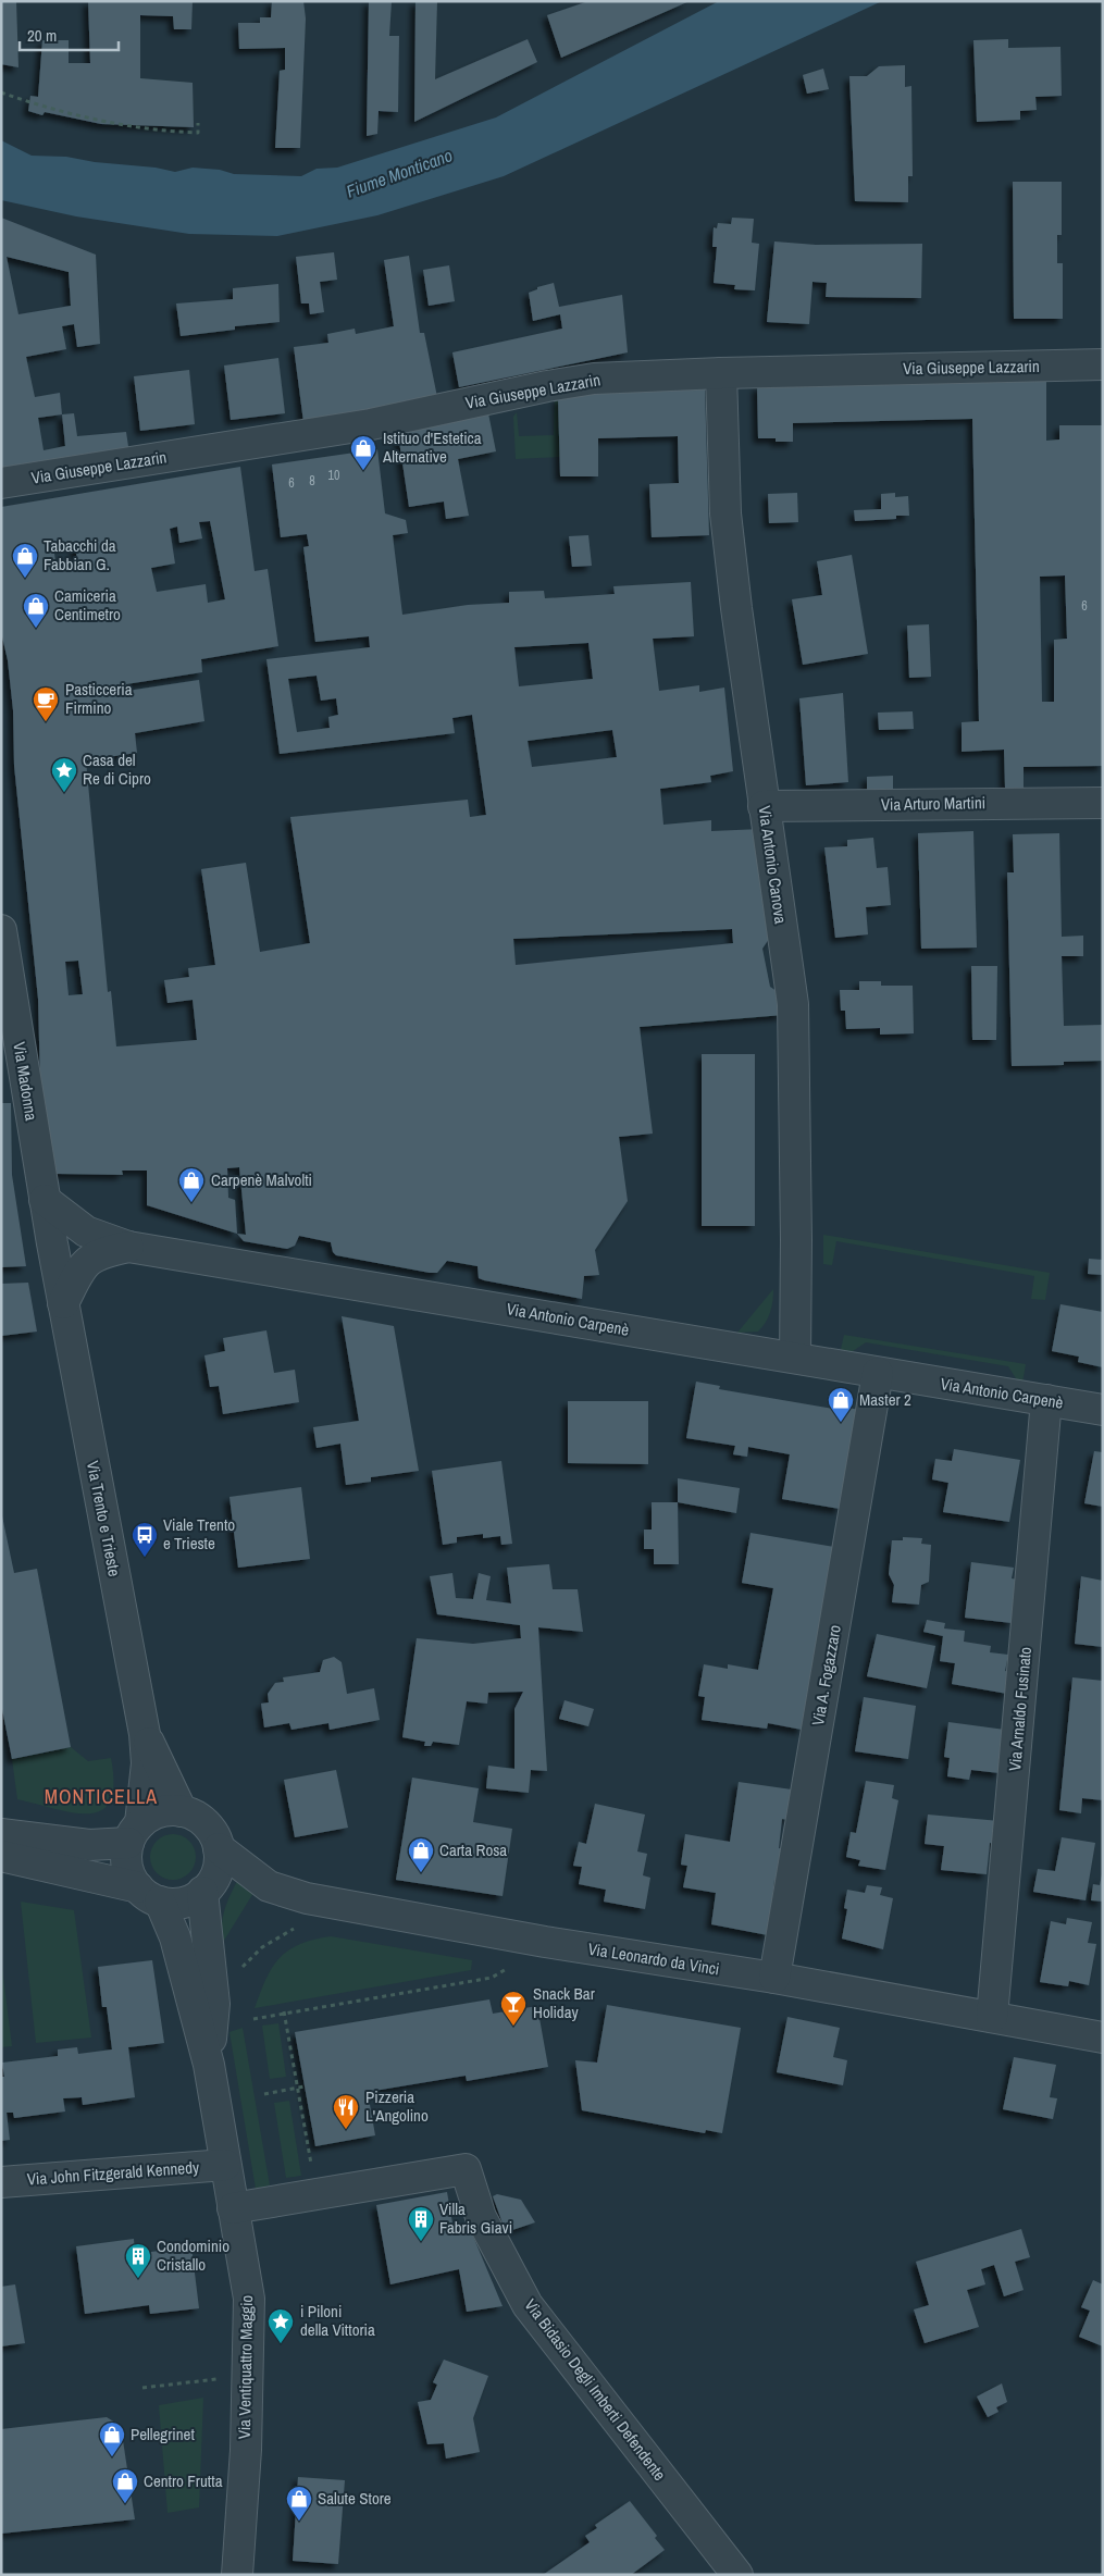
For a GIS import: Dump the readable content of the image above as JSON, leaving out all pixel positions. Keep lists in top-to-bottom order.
{
  "streets": {
    "street": [
      "Via Giuseppe Lazzarin",
      "Via Arturo Martini",
      "Via Antonio Canova",
      "Via Madonna",
      "Via Antonio Carpenè",
      "Via Trento e Trieste",
      "Via A. Fogazzaro",
      "Via Arnaldo Fusinato",
      "Via Leonardo da Vinci",
      "Via John Fitzgerald Kennedy",
      "Via Ventiquattro Maggio",
      "Via Bidasio Degli Imberti Defendente"
    ]
  },
  "crossings": [
    ["Via Giuseppe Lazzarin", "Via Antonio Canova"],
    ["Via Arturo Martini", "Via Antonio Canova"],
    ["Via Antonio Canova", "Via Antonio Carpenè"],
    ["Via Madonna", "Via Antonio Carpenè"],
    ["Via Madonna", "Via Trento e Trieste"],
    ["Via Antonio Carpenè", "Via Trento e Trieste"],
    ["Via Antonio Carpenè", "Via A. Fogazzaro"],
    ["Via Antonio Carpenè", "Via Arnaldo Fusinato"],
    ["Via Trento e Trieste", "Via Leonardo da Vinci"],
    ["Via Trento e Trieste", "Via Ventiquattro Maggio"],
    ["Via A. Fogazzaro", "Via Leonardo da Vinci"],
    ["Via Arnaldo Fusinato", "Via Leonardo da Vinci"],
    ["Via Leonardo da Vinci", "Via Ventiquattro Maggio"],
    ["Via John Fitzgerald Kennedy", "Via Ventiquattro Maggio"],
    ["Via Ventiquattro Maggio", "Via Bidasio Degli Imberti Defendente"]
  ],
  "districts": ["MONTICELLA"],
  "water": ["Fiume Monticano"],
  "places": {
    "shop": [
      "Istituo d'Estetica Alternative",
      "Tabacchi da Fabbian G.",
      "Camiceria Centimetro",
      "Carpenè Malvolti",
      "Master 2",
      "Carta Rosa",
      "Pellegrinet",
      "Centro Frutta",
      "Salute Store"
    ],
    "cafe": ["Pasticceria Firmino"],
    "place": ["Casa del Re di Cipro", "i Piloni della Vittoria"],
    "bus stop": ["Viale Trento e Trieste"],
    "bar": ["Snack Bar Holiday"],
    "restaurant": ["Pizzeria L'Angolino"],
    "building": ["Villa Fabris Giavi", "Condominio Cristallo"]
  },
  "house_numbers": [
    "10",
    "8",
    "6",
    "6"
  ],
  "scale_bar": "20 m"
}
